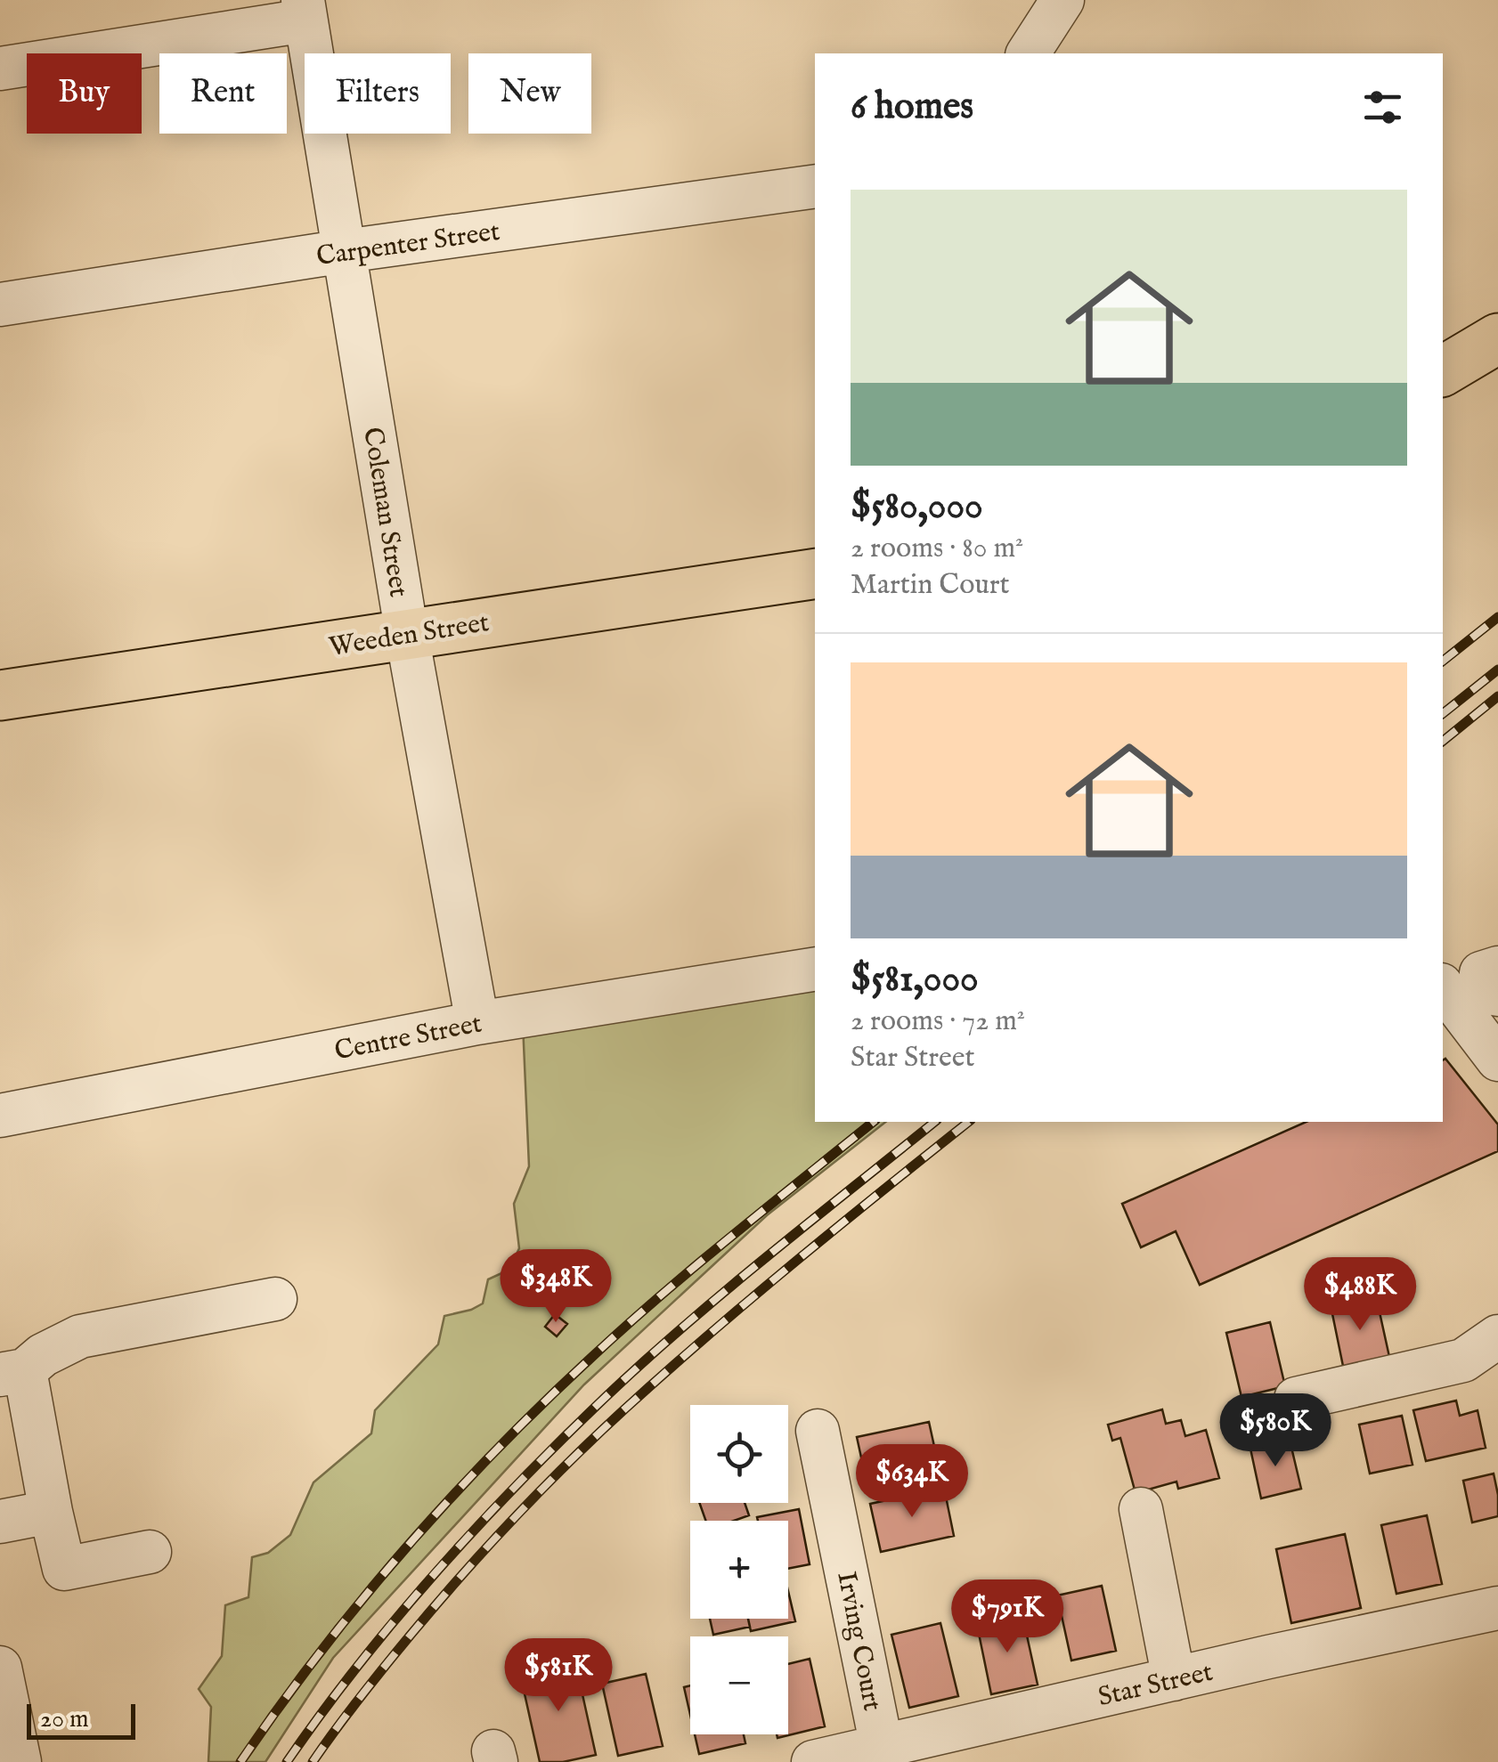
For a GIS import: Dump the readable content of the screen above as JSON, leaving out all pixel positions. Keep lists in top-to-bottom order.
{
  "streets": {
    "main road": ["Weeden Street"],
    "street": [
      "Carpenter Street",
      "Coleman Street",
      "Centre Street",
      "Irving Court",
      "Star Street"
    ]
  },
  "crossings": [
    ["Carpenter Street", "Coleman Street"],
    ["Coleman Street", "Weeden Street"],
    ["Coleman Street", "Centre Street"],
    ["Irving Court", "Star Street"]
  ],
  "scale_bar": "20 m",
  "page": {
    "chip": [
      "Buy",
      "Rent",
      "Filters",
      "New"
    ],
    "heading": "6 homes",
    "list": [
      {
        "name": "$580,000",
        "note": "2 rooms · 80 m² · Martin Court"
      },
      {
        "name": "$581,000",
        "note": "2 rooms · 72 m² · Star Street"
      }
    ],
    "price": [
      "$348K",
      "$488K",
      "$580K",
      "$634K",
      "$791K",
      "$581K"
    ],
    "map_buttons": ["+", "−"],
    "scale": "20 m"
  }
}
